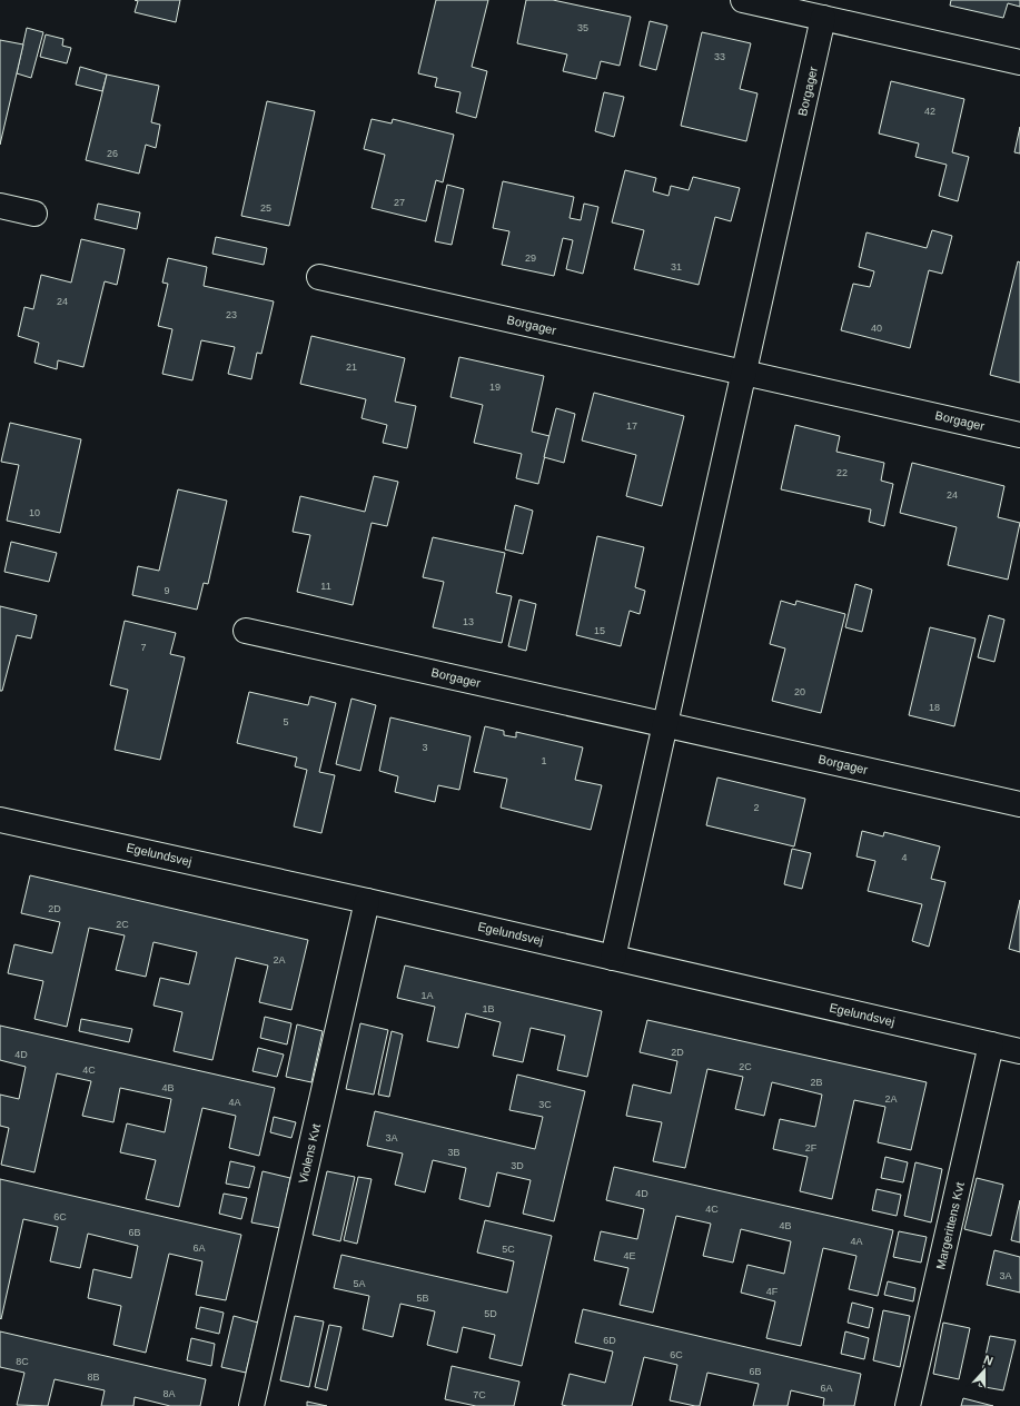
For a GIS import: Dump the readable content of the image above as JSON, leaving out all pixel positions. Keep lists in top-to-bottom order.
{
  "streets": {
    "street": [
      "Borgager",
      "Egelundsvej",
      "Violens Kvt",
      "Margerittens Kvt"
    ]
  },
  "crossings": [
    ["Borgager", "Egelundsvej"],
    ["Egelundsvej", "Violens Kvt"],
    ["Egelundsvej", "Margerittens Kvt"]
  ],
  "house_numbers": [
    "35",
    "33",
    "42",
    "26",
    "27",
    "25",
    "29",
    "31",
    "24",
    "23",
    "40",
    "21",
    "19",
    "17",
    "22",
    "24",
    "10",
    "11",
    "9",
    "13",
    "15",
    "7",
    "20",
    "18",
    "5",
    "3",
    "1",
    "2",
    "4",
    "2D",
    "2C",
    "2A",
    "1A",
    "1B",
    "2D",
    "4D",
    "2C",
    "4C",
    "2B",
    "4B",
    "2A",
    "4A",
    "3C",
    "3A",
    "2F",
    "3B",
    "3D",
    "4D",
    "4C",
    "6C",
    "4B",
    "6B",
    "4A",
    "6A",
    "5C",
    "4E",
    "3A",
    "5A",
    "4F",
    "5B",
    "5D",
    "6D",
    "6C",
    "8C",
    "6B",
    "8B",
    "6A",
    "8A",
    "7C"
  ],
  "north": "top"
}
